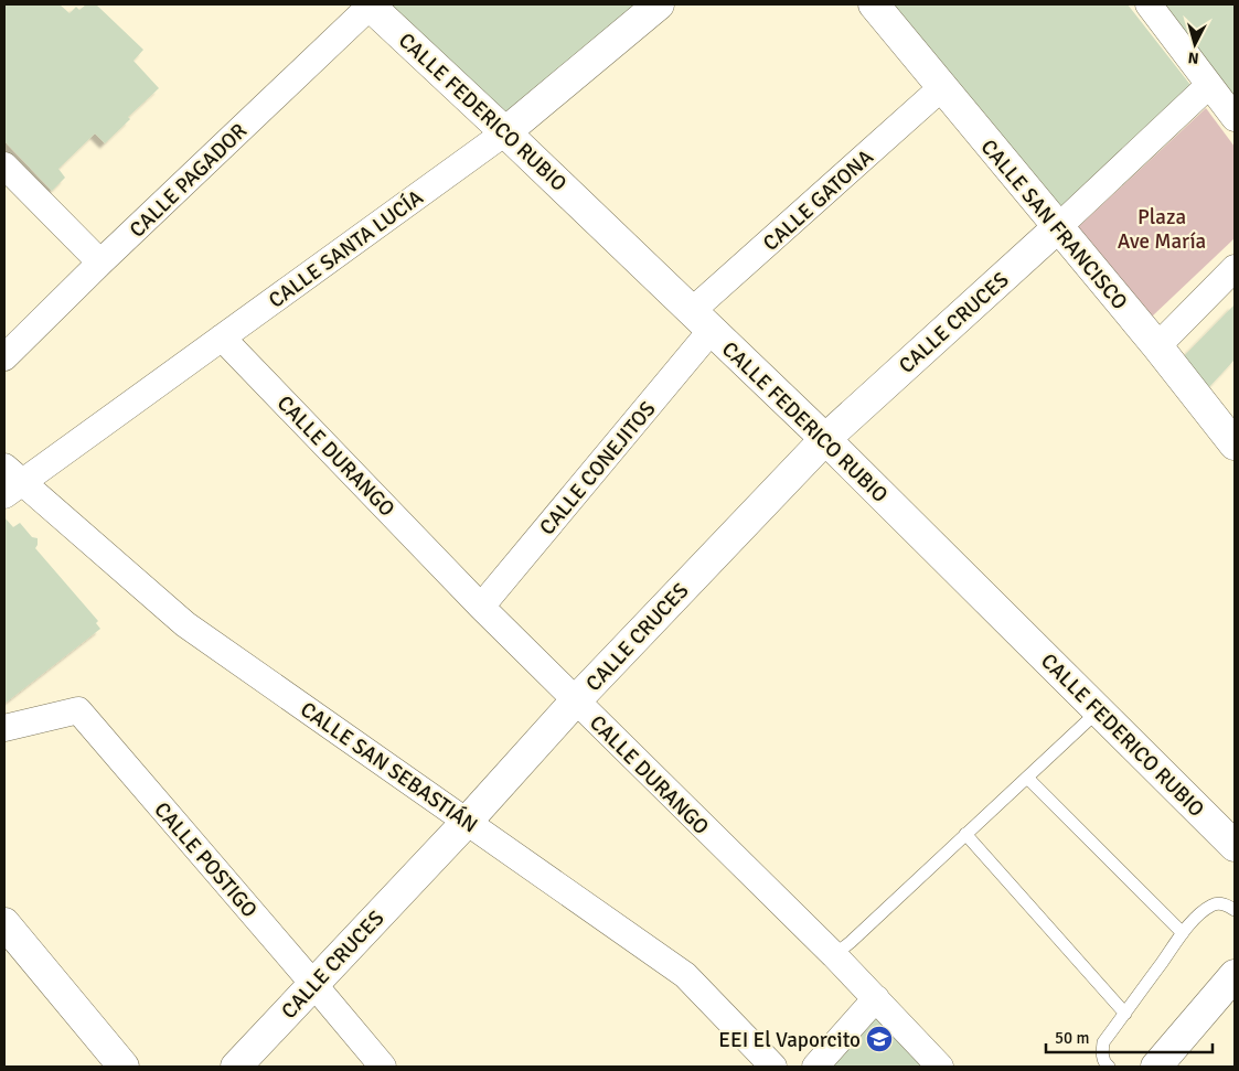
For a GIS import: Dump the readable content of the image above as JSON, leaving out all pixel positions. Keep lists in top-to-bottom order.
{
  "streets": {
    "street": [
      "CALLE FEDERICO RUBIO",
      "CALLE PAGADOR",
      "CALLE GATONA",
      "CALLE SAN FRANCISCO",
      "CALLE SANTA LUCÍA",
      "CALLE CRUCES",
      "CALLE DURANGO",
      "CALLE CONEJITOS",
      "CALLE SAN SEBASTIÁN",
      "CALLE POSTIGO"
    ]
  },
  "crossings": [
    ["CALLE FEDERICO RUBIO", "CALLE PAGADOR"],
    ["CALLE FEDERICO RUBIO", "CALLE GATONA"],
    ["CALLE FEDERICO RUBIO", "CALLE SANTA LUCÍA"],
    ["CALLE FEDERICO RUBIO", "CALLE CRUCES"],
    ["CALLE FEDERICO RUBIO", "CALLE CONEJITOS"],
    ["CALLE GATONA", "CALLE SAN FRANCISCO"],
    ["CALLE GATONA", "CALLE CONEJITOS"],
    ["CALLE SAN FRANCISCO", "CALLE CRUCES"],
    ["CALLE SANTA LUCÍA", "CALLE DURANGO"],
    ["CALLE SANTA LUCÍA", "CALLE SAN SEBASTIÁN"],
    ["CALLE CRUCES", "CALLE DURANGO"],
    ["CALLE CRUCES", "CALLE SAN SEBASTIÁN"],
    ["CALLE CRUCES", "CALLE POSTIGO"],
    ["CALLE DURANGO", "CALLE CONEJITOS"]
  ],
  "parks": ["Plaza Ave María"],
  "places": {
    "school or university": ["EEI El Vaporcito"]
  },
  "scale_bar": "50 m",
  "north": "bottom"
}
